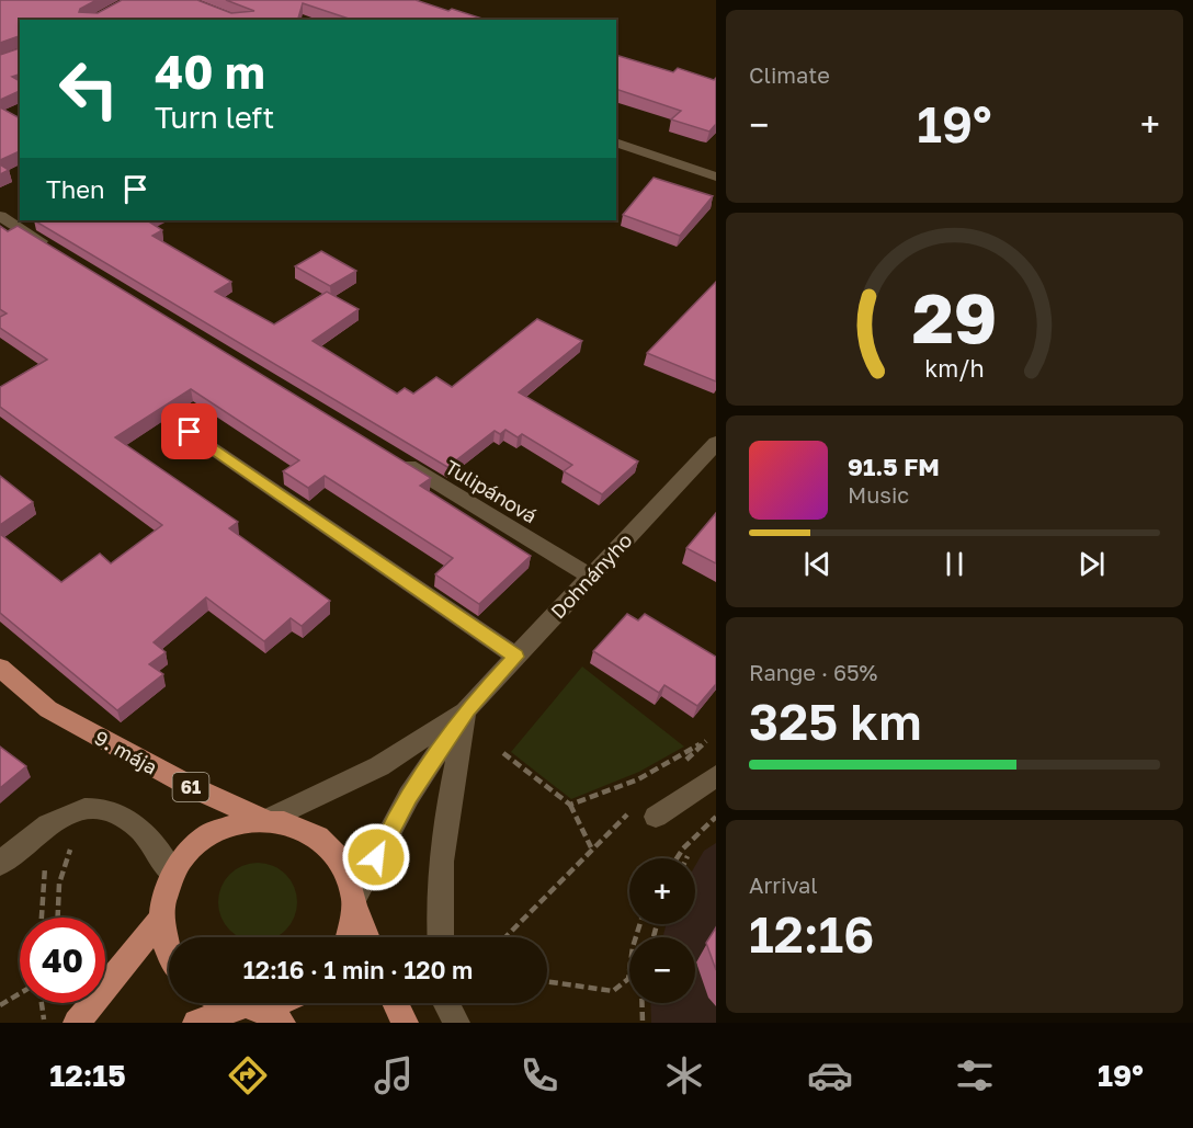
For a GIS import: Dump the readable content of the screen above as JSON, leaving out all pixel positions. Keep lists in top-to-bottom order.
{
  "streets": {
    "main road": ["9. mája", "61"],
    "street": ["Tulipánová", "Dohnányho"]
  },
  "crossings": [
    ["Tulipánová", "Dohnányho"],
    ["Dohnányho", "9. mája"],
    ["Dohnányho", "61"],
    ["9. mája", "61"]
  ],
  "page": {
    "tile": [
      "Climate",
      ["Range · 65%", "325 km"],
      ["Arrival", "12:16"]
    ],
    "turn": ["40 m", "Turn left"],
    "heat": ["−", "19°", "+"],
    "then": "Then",
    "song": ["91.5 FM", "Music"],
    "map_buttons": ["+", "−"],
    "limit": "40",
    "trip": "12:16 · 1 min · 120 m",
    "tabs": ["12:15", "19°"],
    "gauge": ["29", "km/h"]
  }
}
